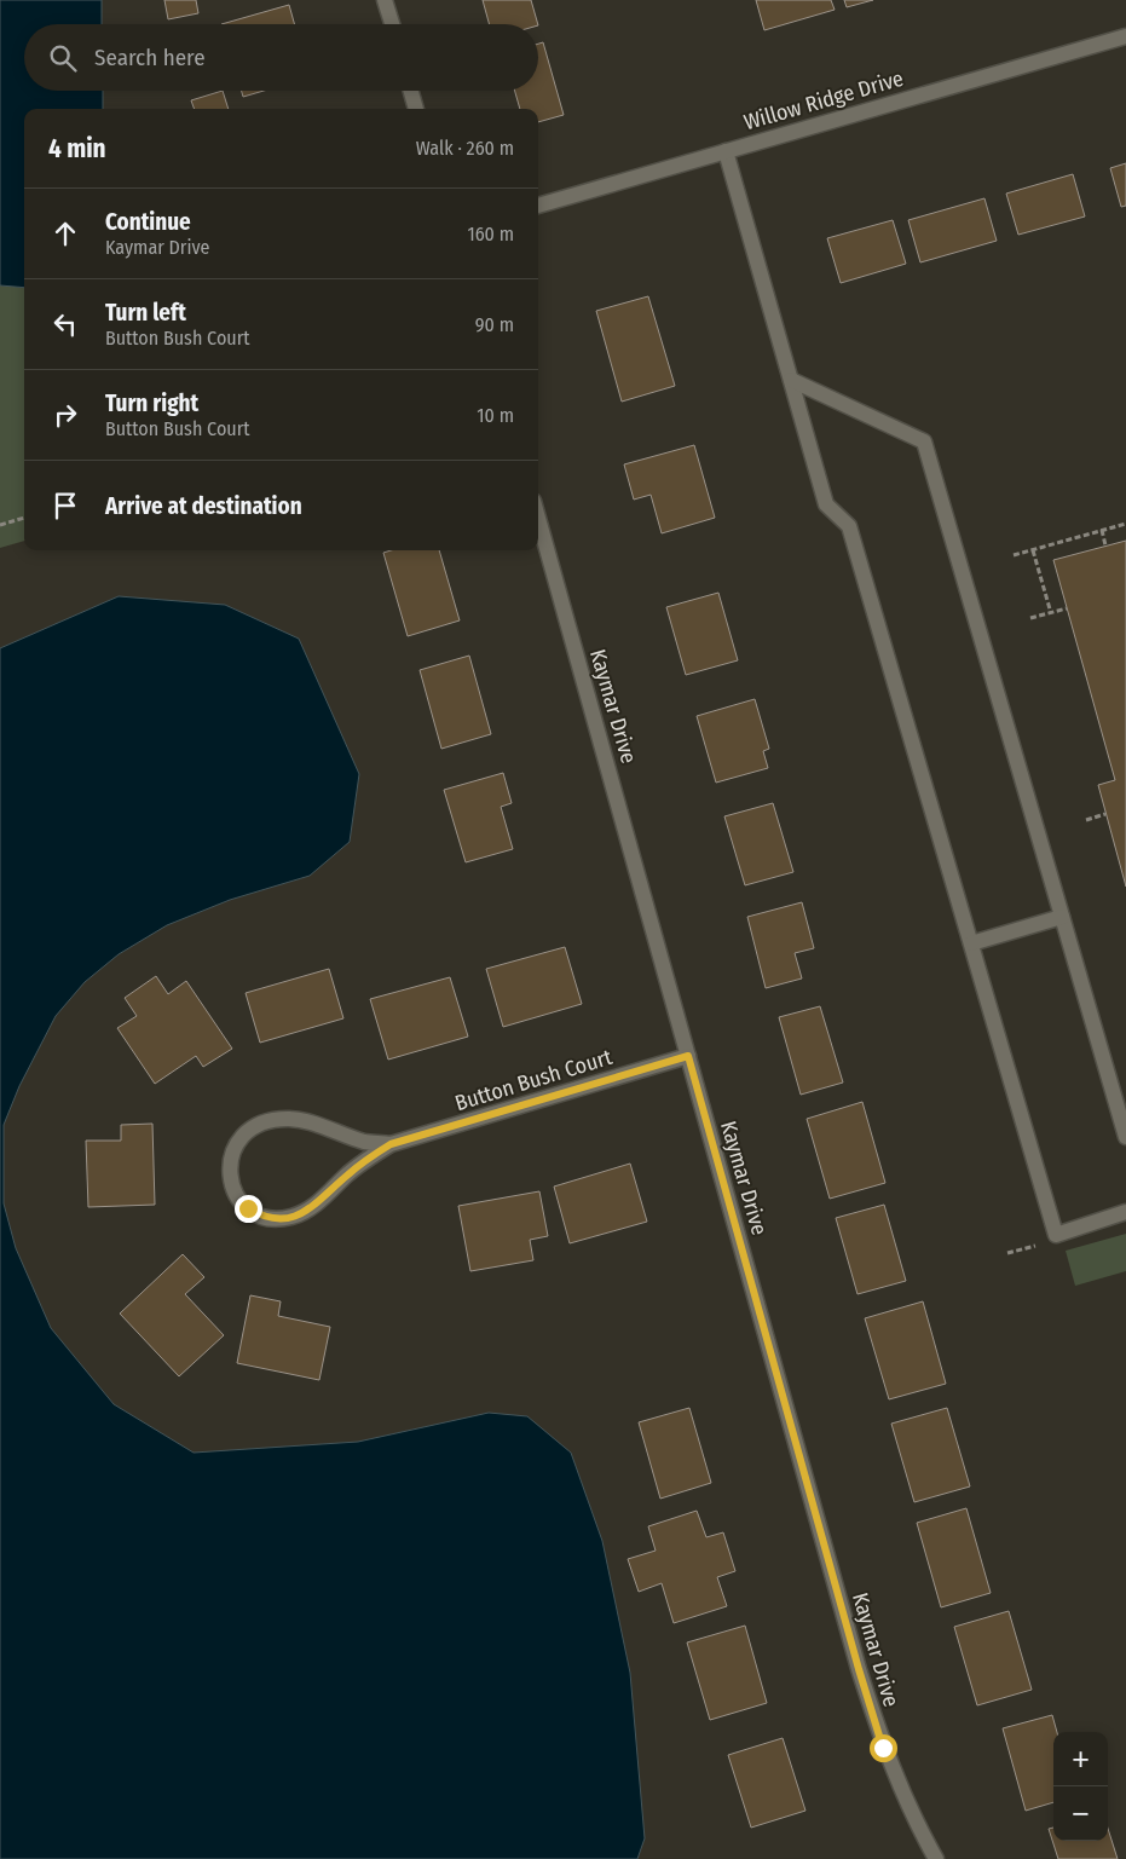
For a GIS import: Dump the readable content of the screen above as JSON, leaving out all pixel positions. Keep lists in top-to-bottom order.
{
  "streets": {
    "street": ["Willow Ridge Drive", "Kaymar Drive", "Button Bush Court"]
  },
  "crossings": [
    ["Kaymar Drive", "Button Bush Court"]
  ],
  "page": {
    "search": "Search here",
    "heading": ["4 min", "Walk · 260 m"],
    "list": [
      ["Continue", "Kaymar Drive", "160 m"],
      ["Turn left", "Button Bush Court", "90 m"],
      ["Turn right", "Button Bush Court", "10 m"],
      "Arrive at destination"
    ],
    "map_buttons": ["+", "−"]
  }
}
